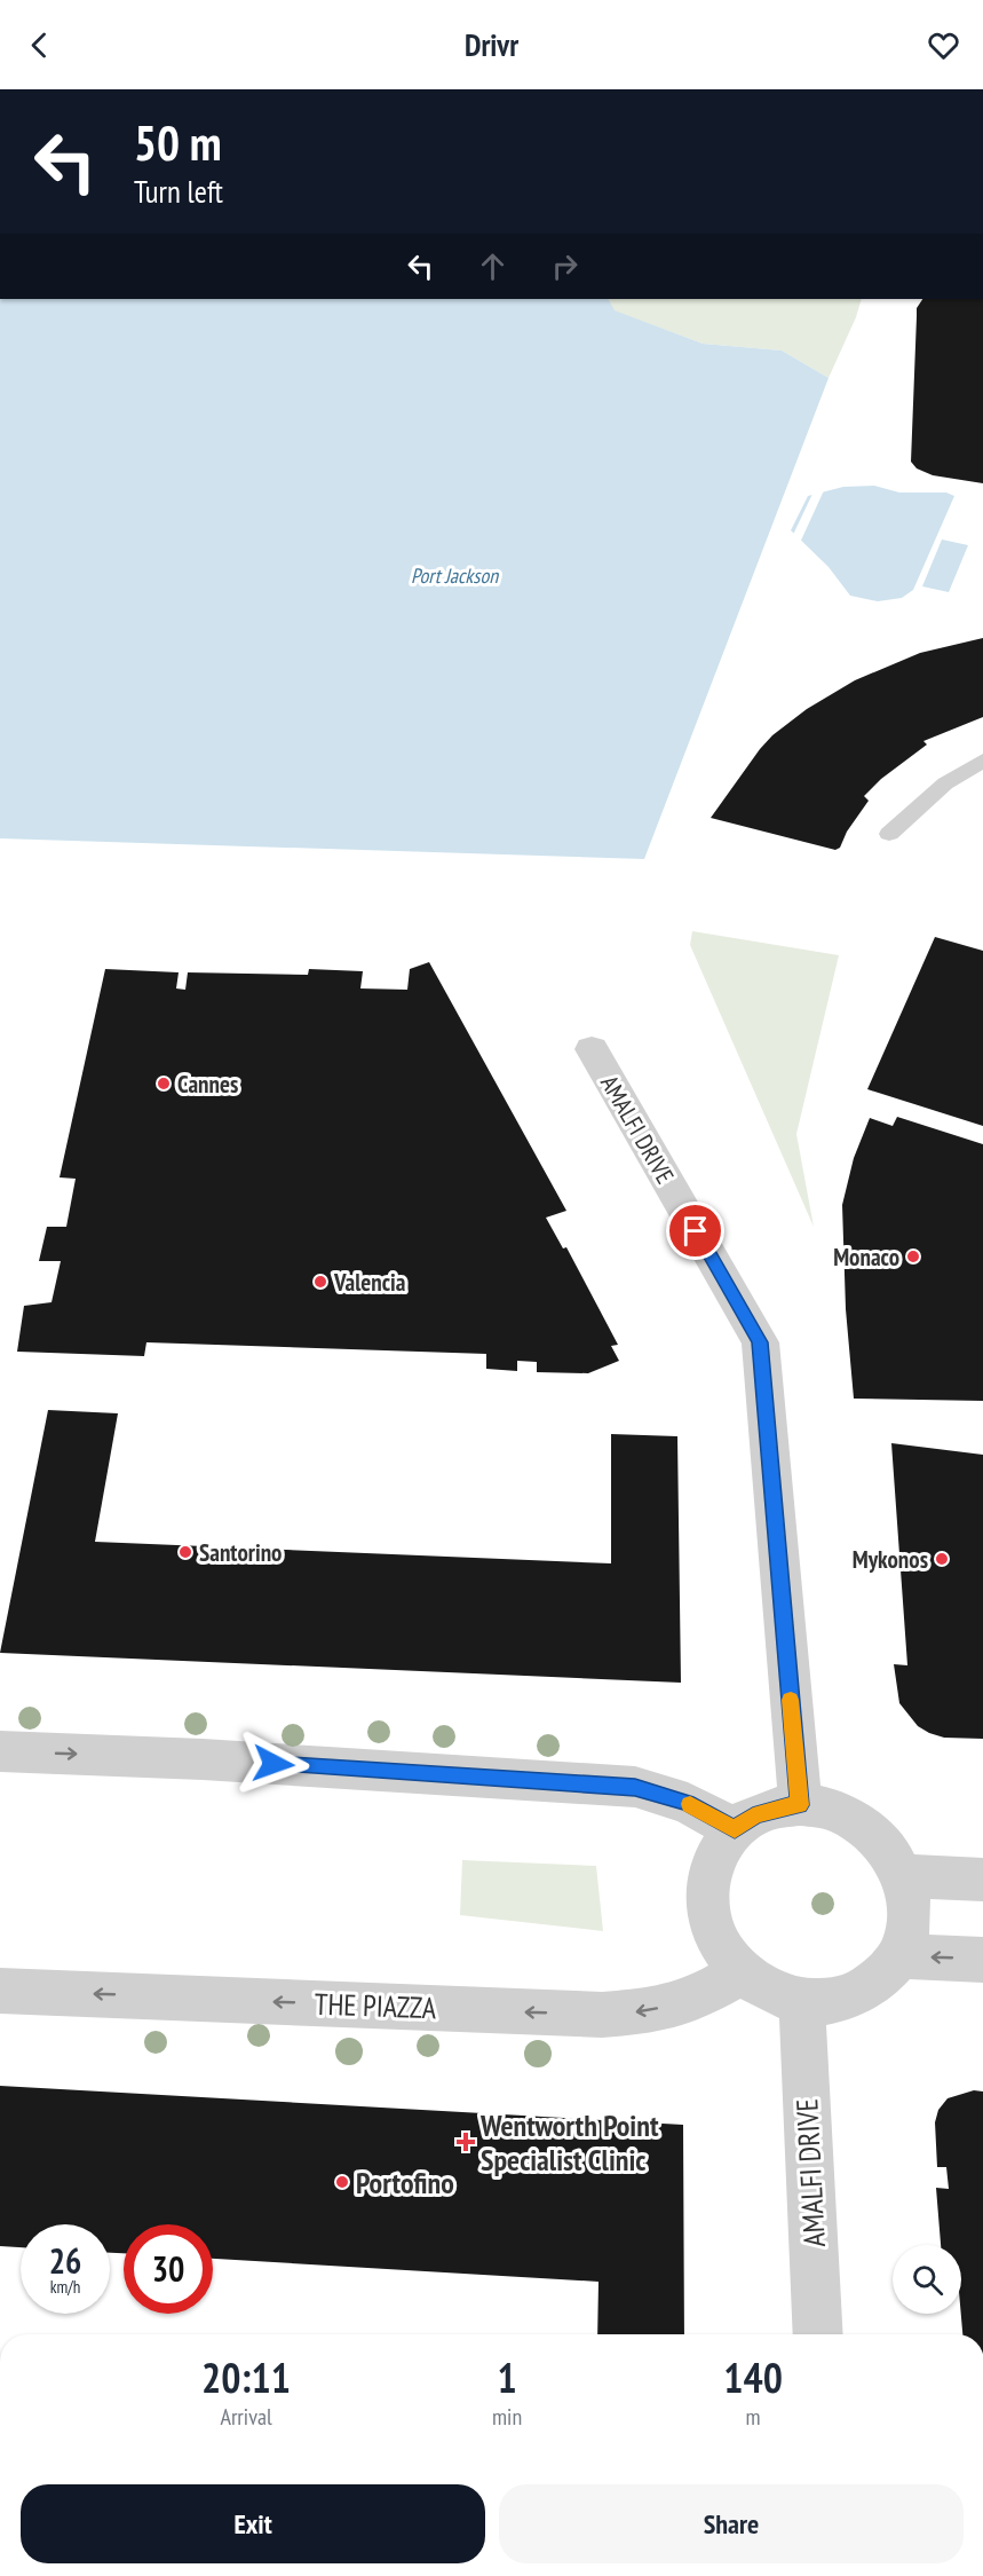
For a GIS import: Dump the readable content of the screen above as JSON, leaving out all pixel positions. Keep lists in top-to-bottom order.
{
  "streets": {
    "street": ["AMALFI DRIVE", "THE PIAZZA"]
  },
  "crossings": [
    ["AMALFI DRIVE", "THE PIAZZA"]
  ],
  "water": ["Port Jackson"],
  "places": {
    "other": [
      "Cannes",
      "Monaco",
      "Valencia",
      "Santorino",
      "Mykonos",
      "Portofino"
    ],
    "health": ["Wentworth Point Specialist Clinic"]
  },
  "page": {
    "header": "Drivr",
    "turn": ["50 m", "Turn left"],
    "speed": "26 km/h",
    "limit": "30",
    "eta": [
      "20:11",
      "Arrival",
      "1",
      "min",
      "140",
      "m"
    ],
    "buttons": ["Exit", "Share"]
  }
}
